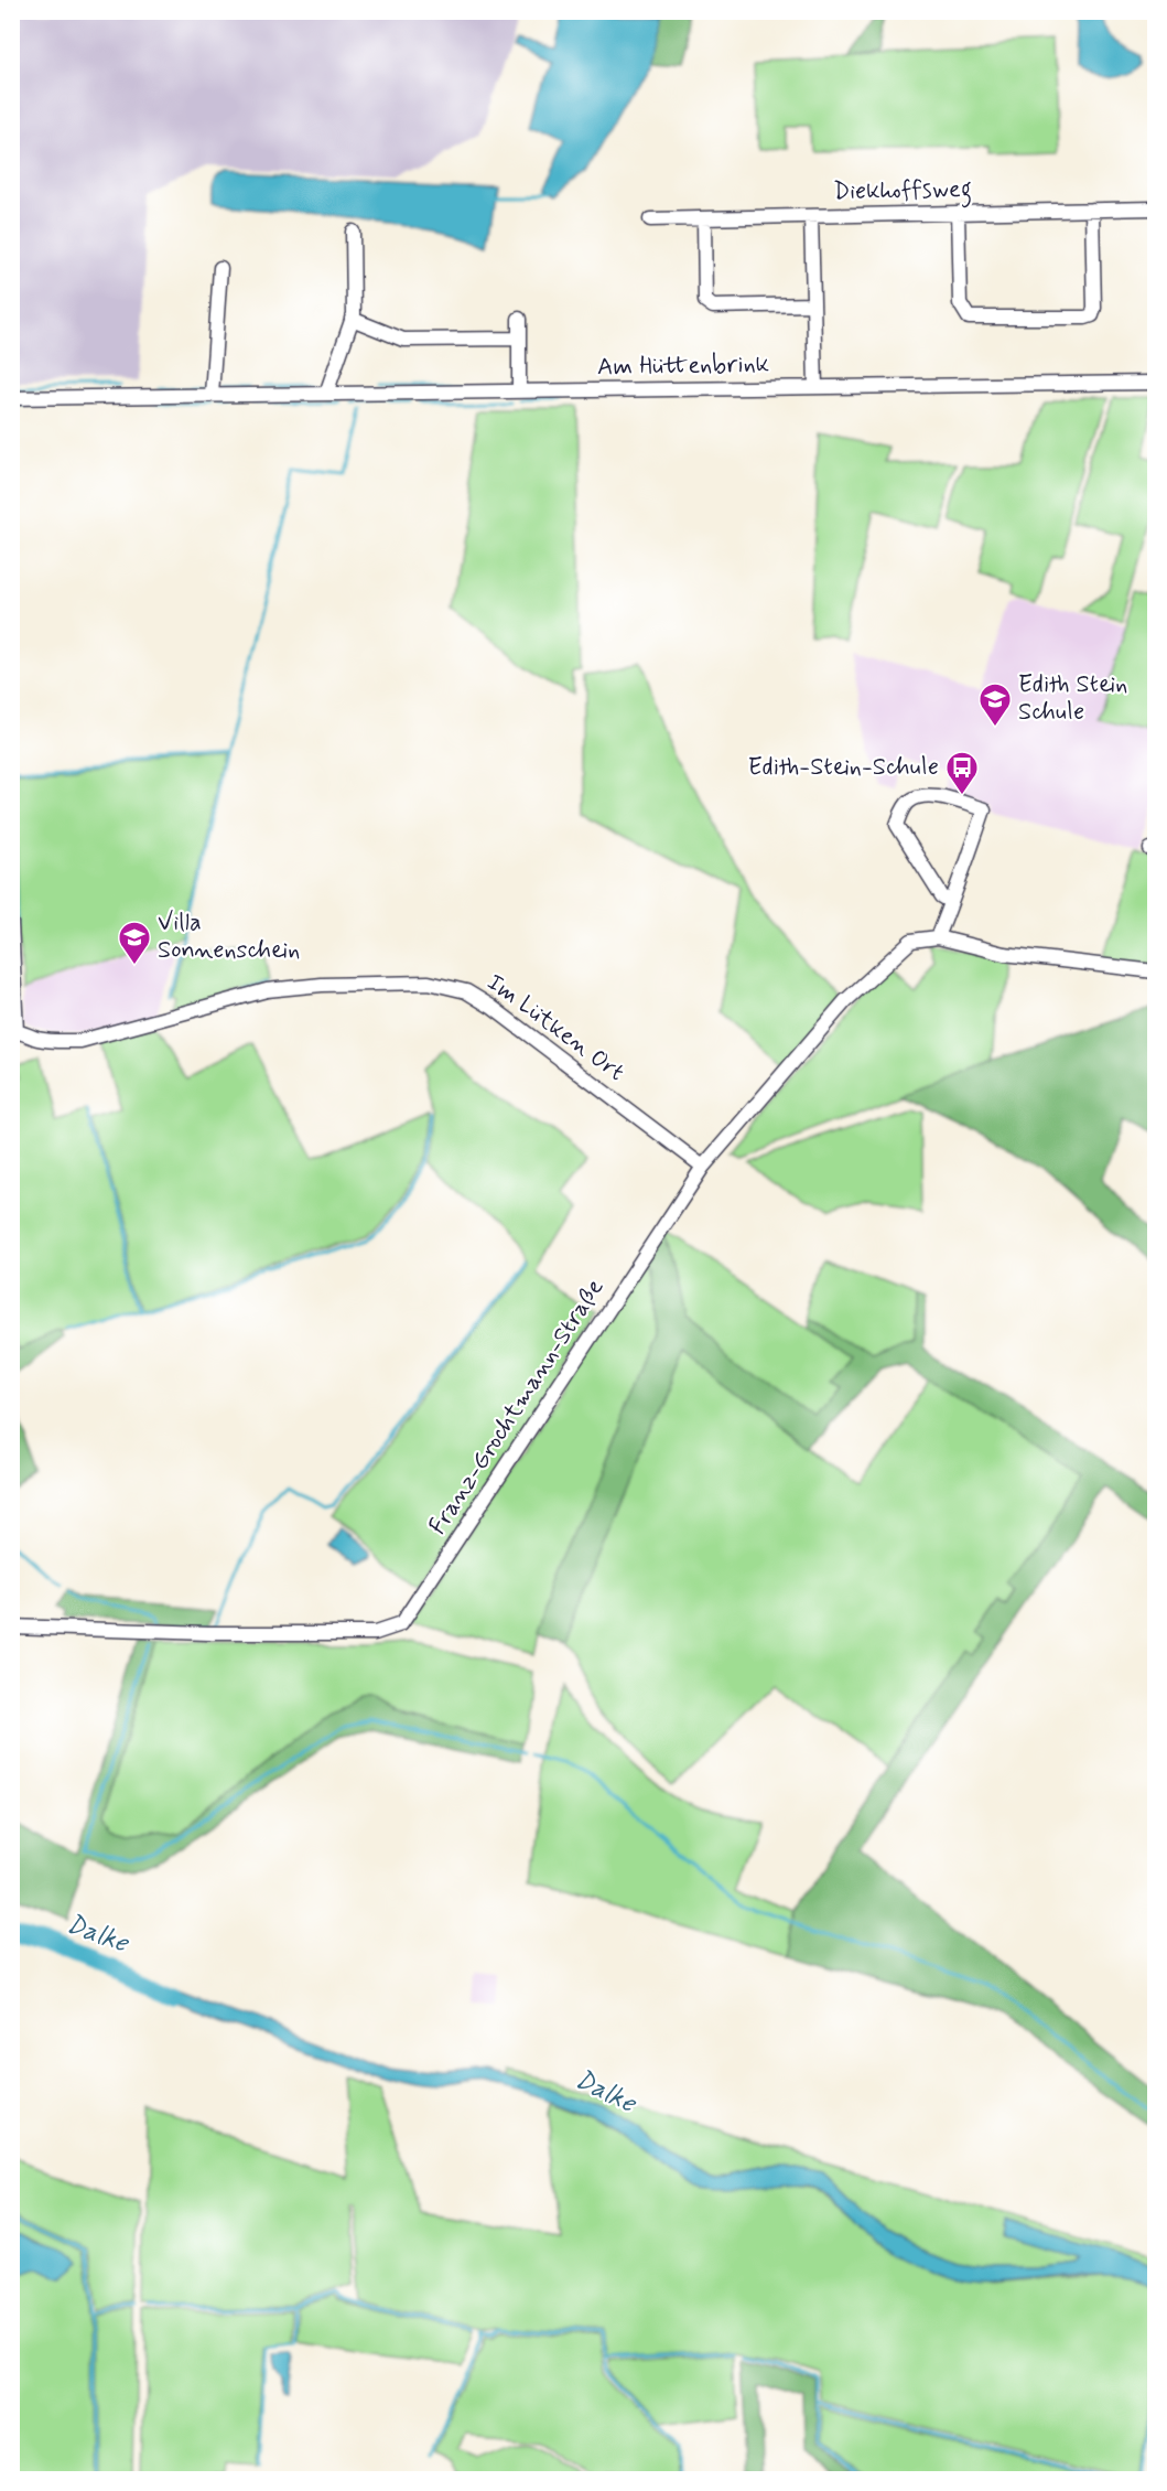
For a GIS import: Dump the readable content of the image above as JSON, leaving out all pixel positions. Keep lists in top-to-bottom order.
{
  "streets": {
    "street": [
      "Diekhoffsweg",
      "Am Hüttenbrink",
      "Im Lütken Ort",
      "Franz-Grochtmann-Straße"
    ]
  },
  "crossings": [
    ["Im Lütken Ort", "Franz-Grochtmann-Straße"]
  ],
  "water": ["Dalke"],
  "places": {
    "school or university": ["Edith Stein Schule", "Villa Sonnenschein"],
    "bus stop": ["Edith-Stein-Schule"]
  }
}
